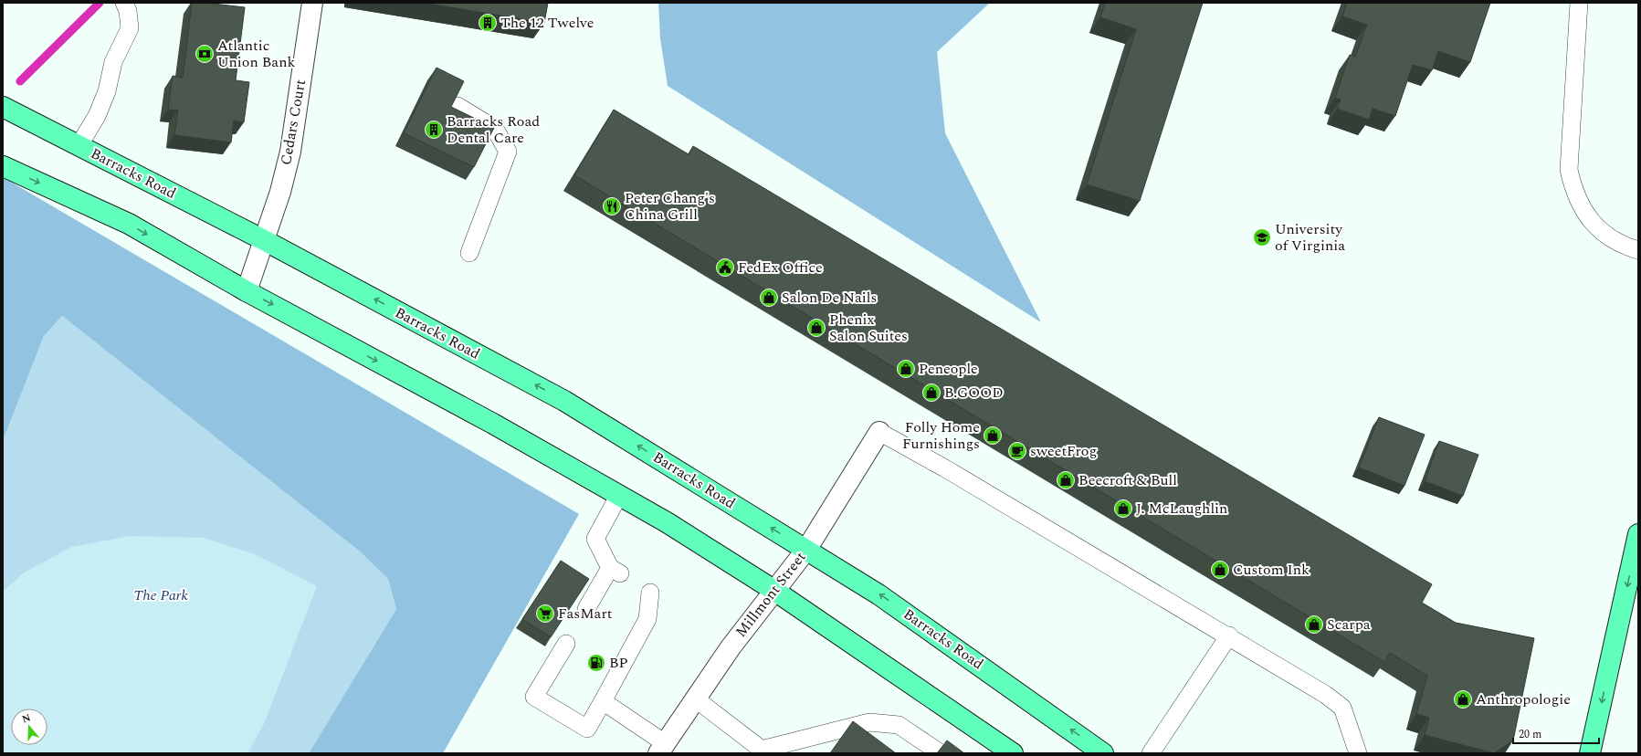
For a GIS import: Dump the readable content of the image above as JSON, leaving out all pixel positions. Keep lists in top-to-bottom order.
{
  "streets": {
    "main road": ["Barracks Road"],
    "street": ["Cedars Court", "Millmont Street"]
  },
  "crossings": [
    ["Cedars Court", "Barracks Road"],
    ["Barracks Road", "Millmont Street"]
  ],
  "parks": ["The Park"],
  "places": {
    "building": ["The 12 Twelve", "Barracks Road Dental Care"],
    "bank": ["Atlantic Union Bank"],
    "restaurant": ["Peter Chang's China Grill"],
    "school or university": ["University of Virginia"],
    "public building": ["FedEx Office"],
    "shop": [
      "Salon De Nails",
      "Phenix Salon Suites",
      "Peneople",
      "B.GOOD",
      "Folly Home Furnishings",
      "Beecroft & Bull",
      "J. McLaughlin",
      "Custom Ink",
      "Scarpa",
      "Anthropologie"
    ],
    "cafe": ["sweetFrog"],
    "supermarket": ["FasMart"],
    "fuel station": ["BP"]
  },
  "scale_bar": "20 m",
  "north": "top"
}
